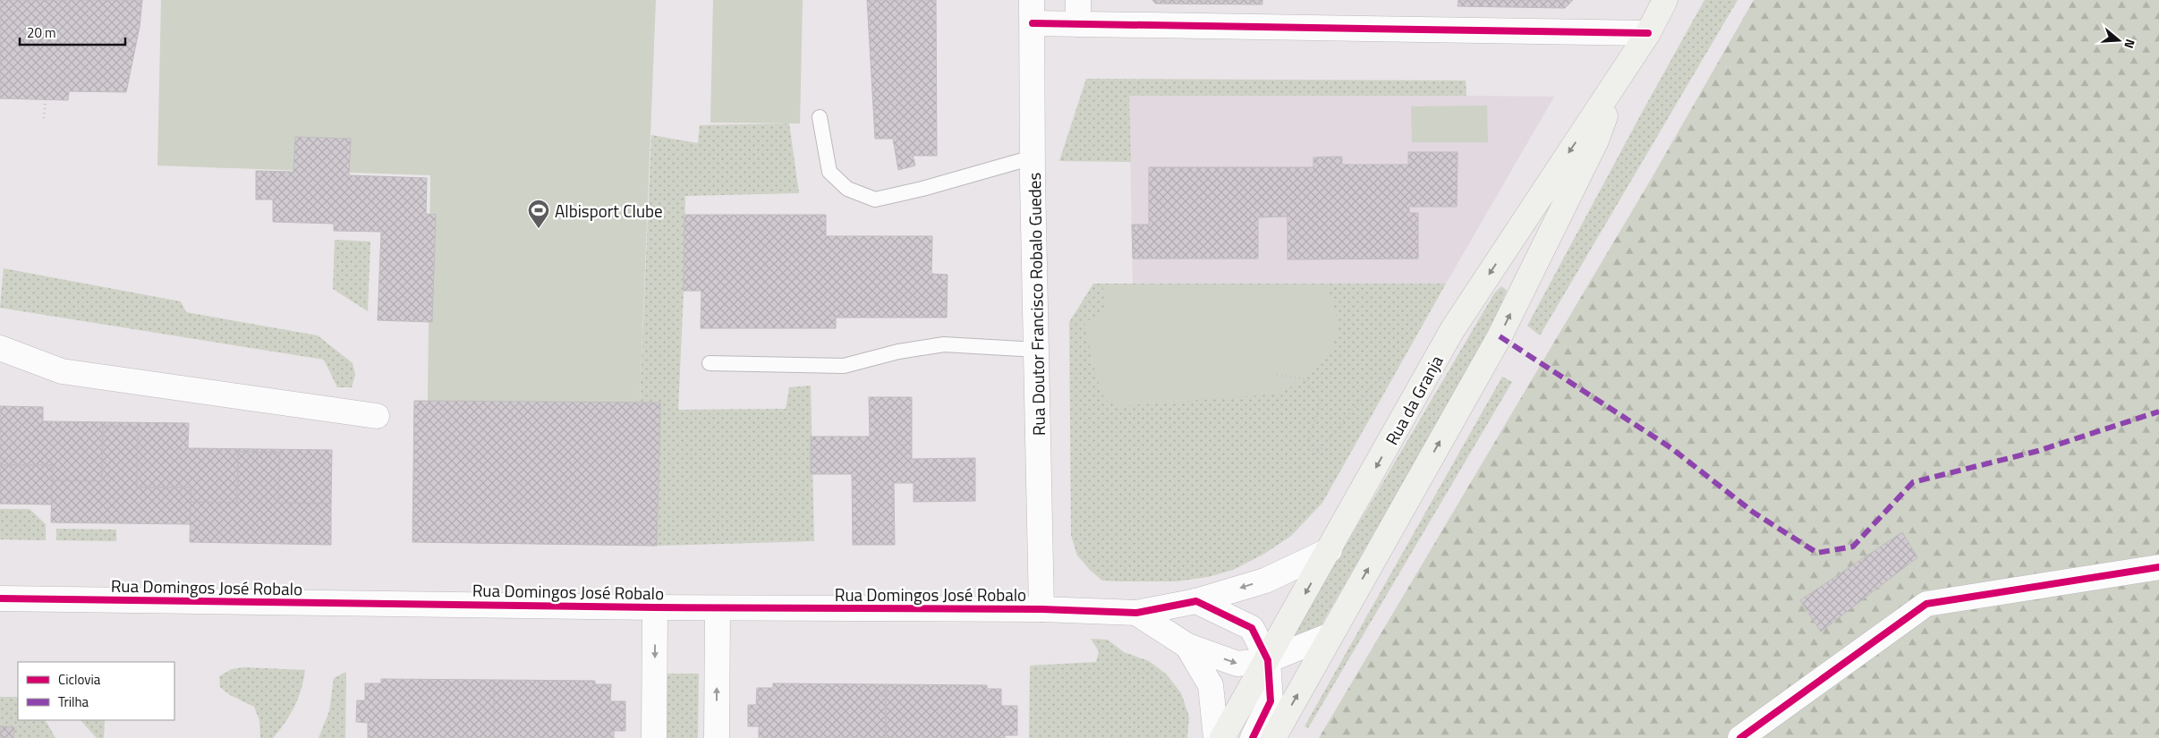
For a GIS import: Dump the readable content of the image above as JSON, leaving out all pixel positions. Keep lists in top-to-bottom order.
{
  "streets": {
    "main road": ["Rua da Granja"],
    "street": ["Rua Doutor Francisco Robalo Guedes", "Rua Domingos José Robalo"]
  },
  "crossings": [
    ["Rua Doutor Francisco Robalo Guedes", "Rua Domingos José Robalo"],
    ["Rua da Granja", "Rua Domingos José Robalo"]
  ],
  "places": {
    "sports": ["Albisport Clube"]
  },
  "legend": ["Ciclovia", "Trilha"],
  "scale_bar": "20 m",
  "north": "right"
}
